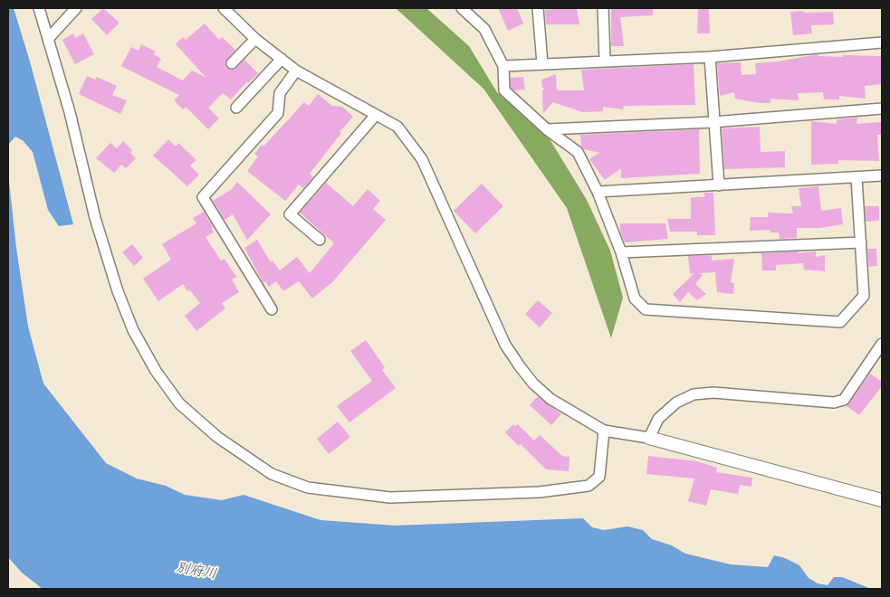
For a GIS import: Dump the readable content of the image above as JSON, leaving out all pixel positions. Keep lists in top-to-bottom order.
{
  "water": ["別府川"]
}
